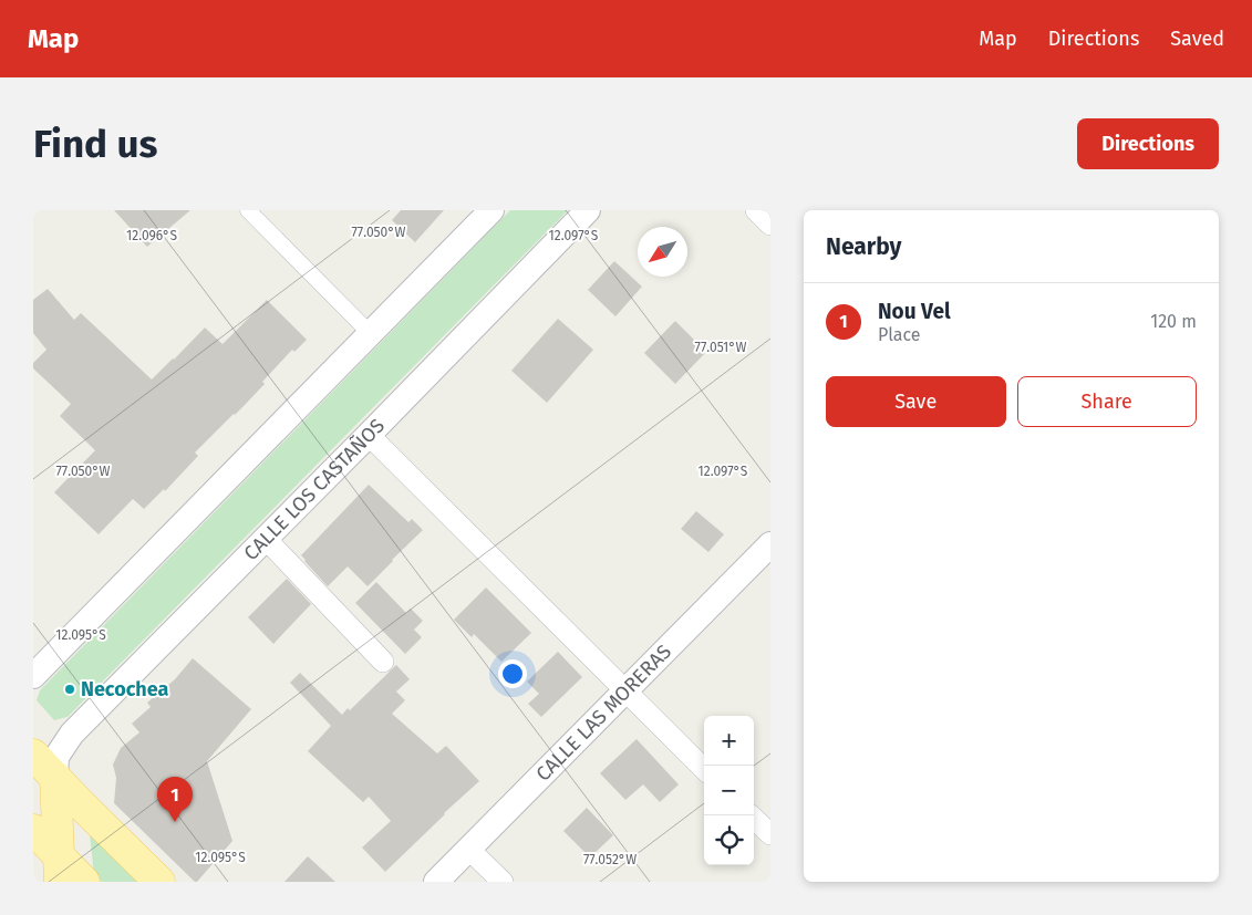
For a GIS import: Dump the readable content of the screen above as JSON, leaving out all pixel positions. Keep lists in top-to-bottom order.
{
  "streets": {
    "street": ["CALLE LOS CASTAÑOS", "CALLE LAS MORERAS"]
  },
  "places": ["Necochea"],
  "north": "bottom left",
  "page": {
    "header": "Map",
    "nav": ["Map", "Directions", "Saved"],
    "buttons": [
      "Directions",
      ["Save", "Share"]
    ],
    "title": "Find us",
    "heading": "Nearby",
    "list": [
      {
        "mark": "1",
        "name": "Nou Vel",
        "note": "Place",
        "value": "120 m"
      }
    ],
    "map_buttons": ["+", "−"],
    "pins": "1"
  },
  "coordinates": [
    "77.050°W",
    "12.096°S",
    "12.097°S",
    "77.051°W",
    "12.095°S",
    "77.052°W"
  ]
}
